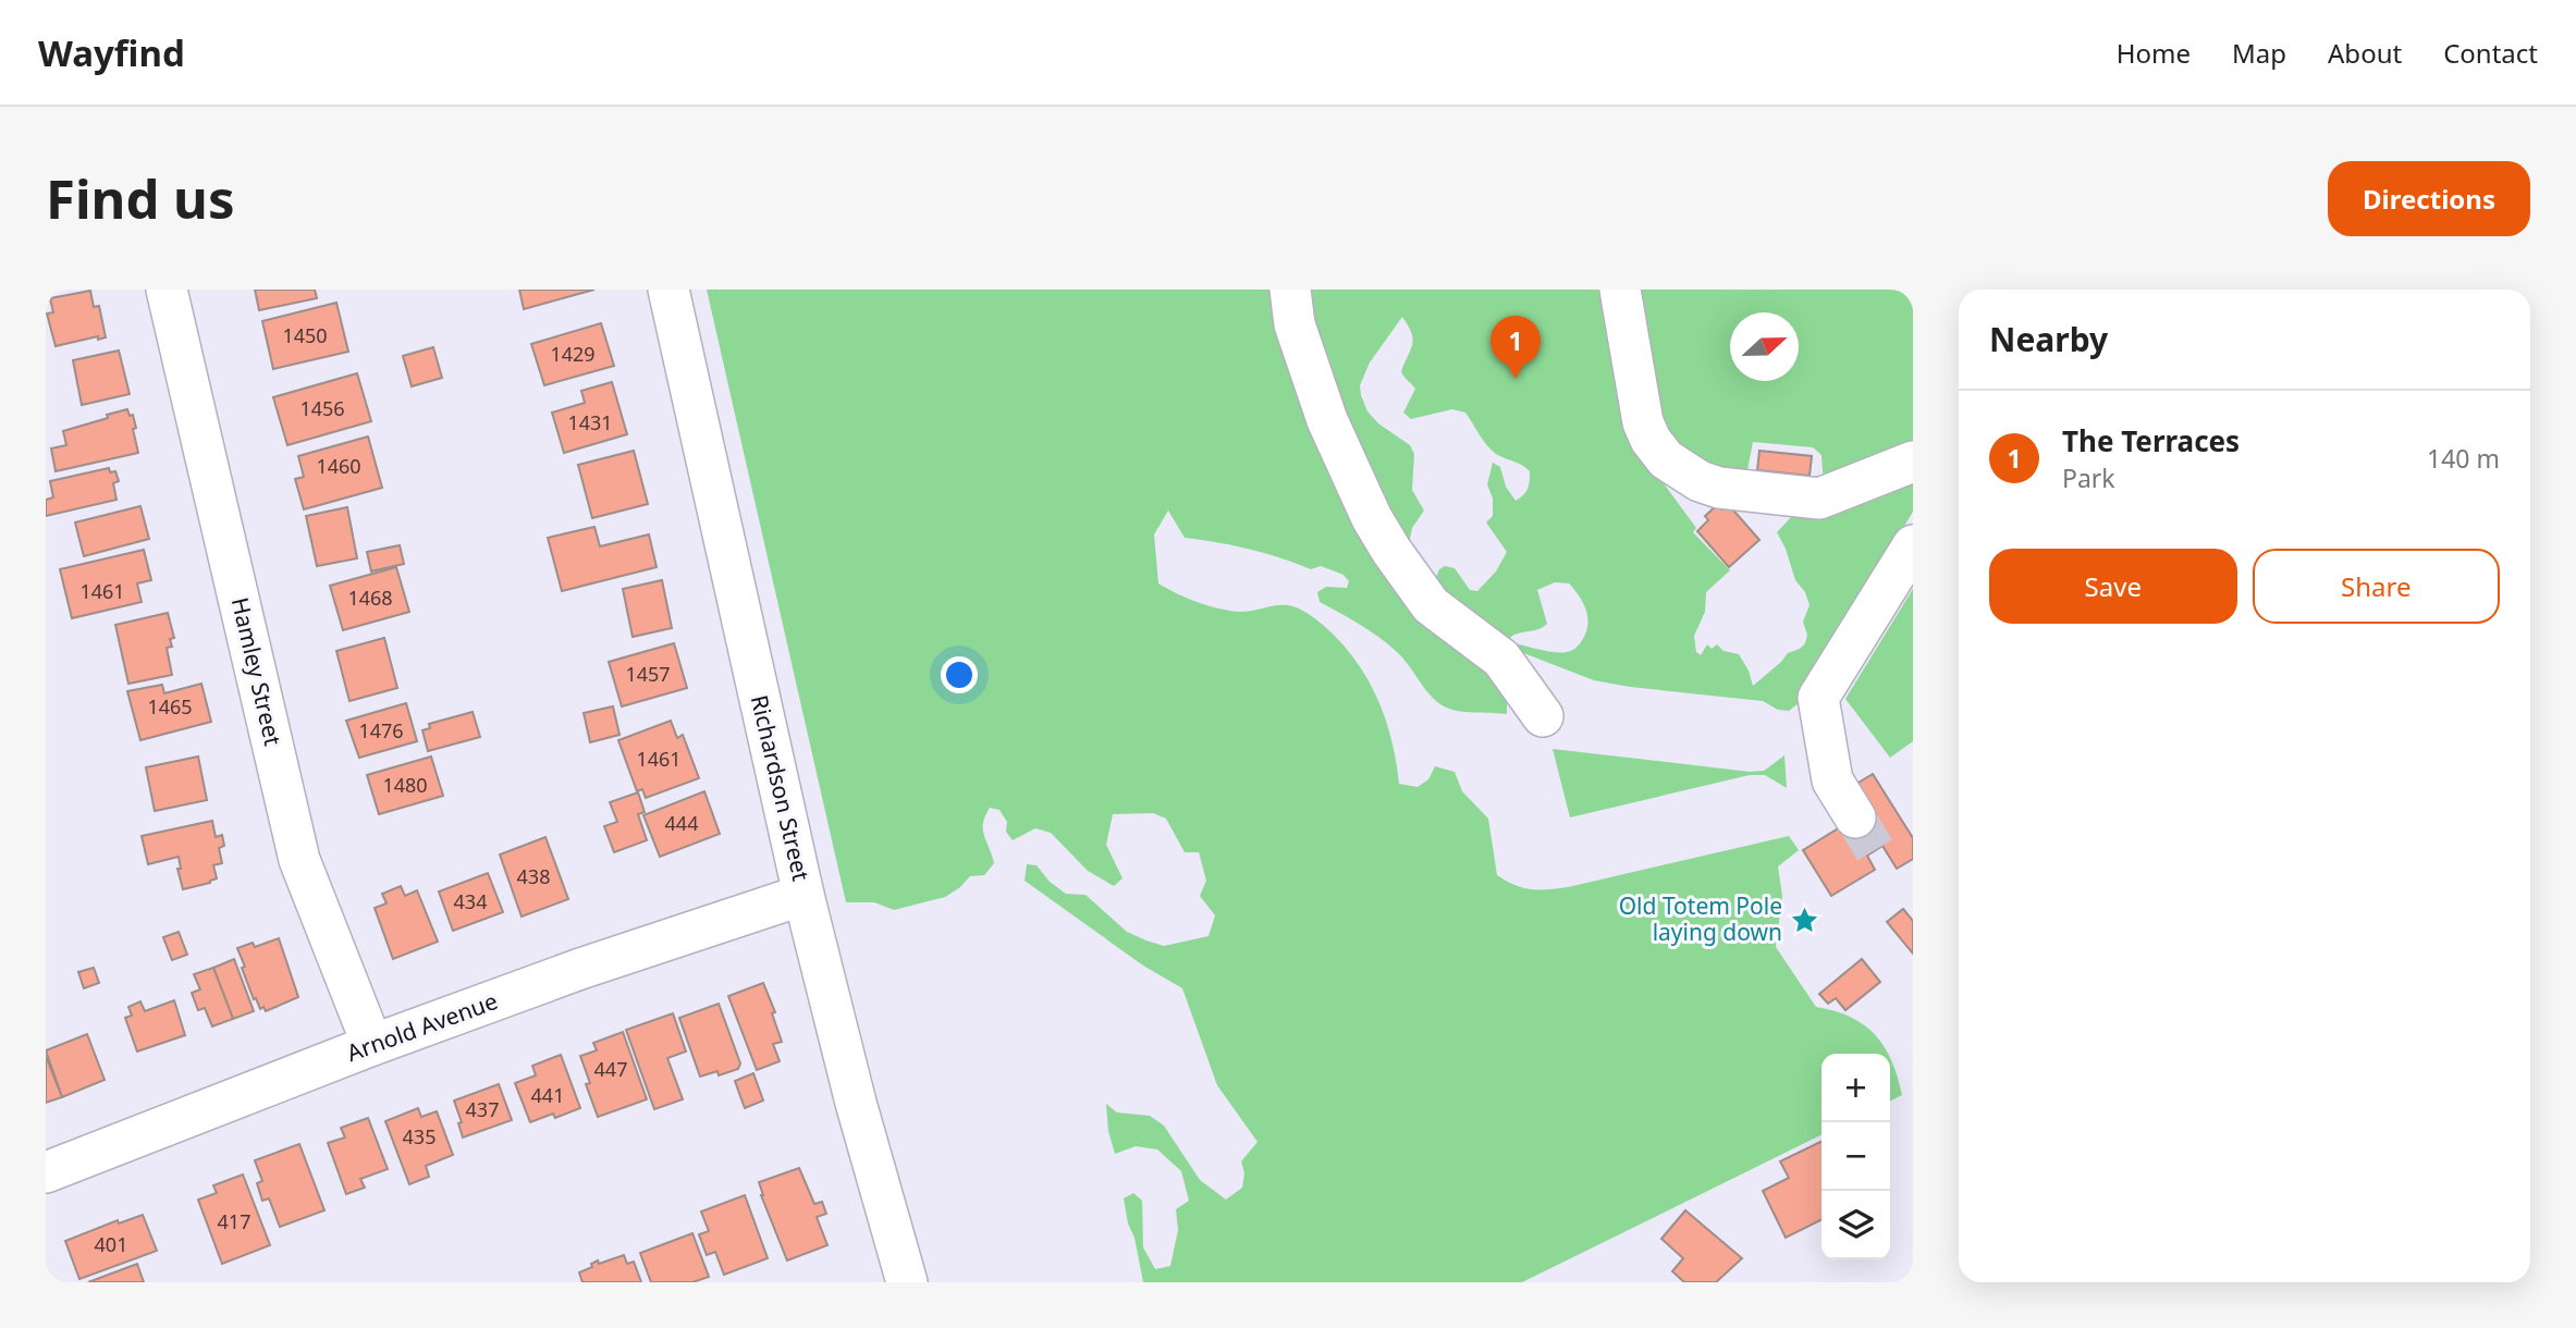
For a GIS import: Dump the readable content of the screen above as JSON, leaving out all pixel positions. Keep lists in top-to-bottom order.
{
  "streets": {
    "street": ["Hamley Street", "Richardson Street", "Arnold Avenue"]
  },
  "crossings": [
    ["Hamley Street", "Arnold Avenue"],
    ["Richardson Street", "Arnold Avenue"]
  ],
  "places": {
    "place": ["Old Totem Pole laying down"]
  },
  "house_numbers": [
    "1450",
    "1429",
    "1456",
    "1431",
    "1460",
    "1461",
    "1468",
    "1457",
    "1465",
    "1476",
    "1461",
    "1480",
    "444",
    "438",
    "434",
    "447",
    "441",
    "437",
    "435",
    "417",
    "401"
  ],
  "north": "right",
  "page": {
    "header": "Wayfind",
    "nav": [
      "Home",
      "Map",
      "About",
      "Contact"
    ],
    "buttons": [
      "Directions",
      ["Save", "Share"]
    ],
    "title": "Find us",
    "heading": "Nearby",
    "pins": "1",
    "list": [
      {
        "mark": "1",
        "name": "The Terraces",
        "note": "Park",
        "value": "140 m"
      }
    ],
    "map_buttons": ["+", "−"]
  }
}
